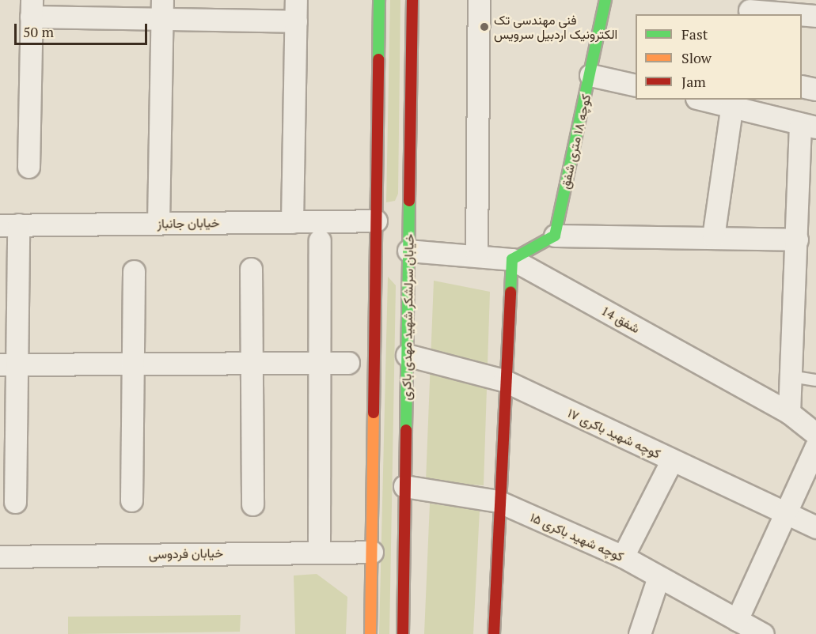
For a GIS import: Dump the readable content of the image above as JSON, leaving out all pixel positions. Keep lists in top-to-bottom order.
{
  "streets": {
    "main road": ["کوچه ۱۸ متری شفق", "خیابان سرلشکر شهید مهدی باکری"],
    "street": [
      "خیابان جانباز",
      "شفق 14",
      "کوچه شهید باکری ۱۷",
      "کوچه شهید باکری ۱۵",
      "خیابان فردوسی"
    ]
  },
  "crossings": [
    ["خیابان جانباز", "خیابان سرلشکر شهید مهدی باکری"],
    ["خیابان جانباز", "شفق 14"],
    ["خیابان سرلشکر شهید مهدی باکری", "شفق 14"],
    ["خیابان سرلشکر شهید مهدی باکری", "کوچه شهید باکری ۱۷"],
    ["خیابان سرلشکر شهید مهدی باکری", "کوچه شهید باکری ۱۵"],
    ["خیابان سرلشکر شهید مهدی باکری", "خیابان فردوسی"]
  ],
  "places": ["فنی مهندسی تک الکترونیک اردبیل سرویس"],
  "legend": ["Fast", "Slow", "Jam"],
  "scale_bar": "50 m"
}
